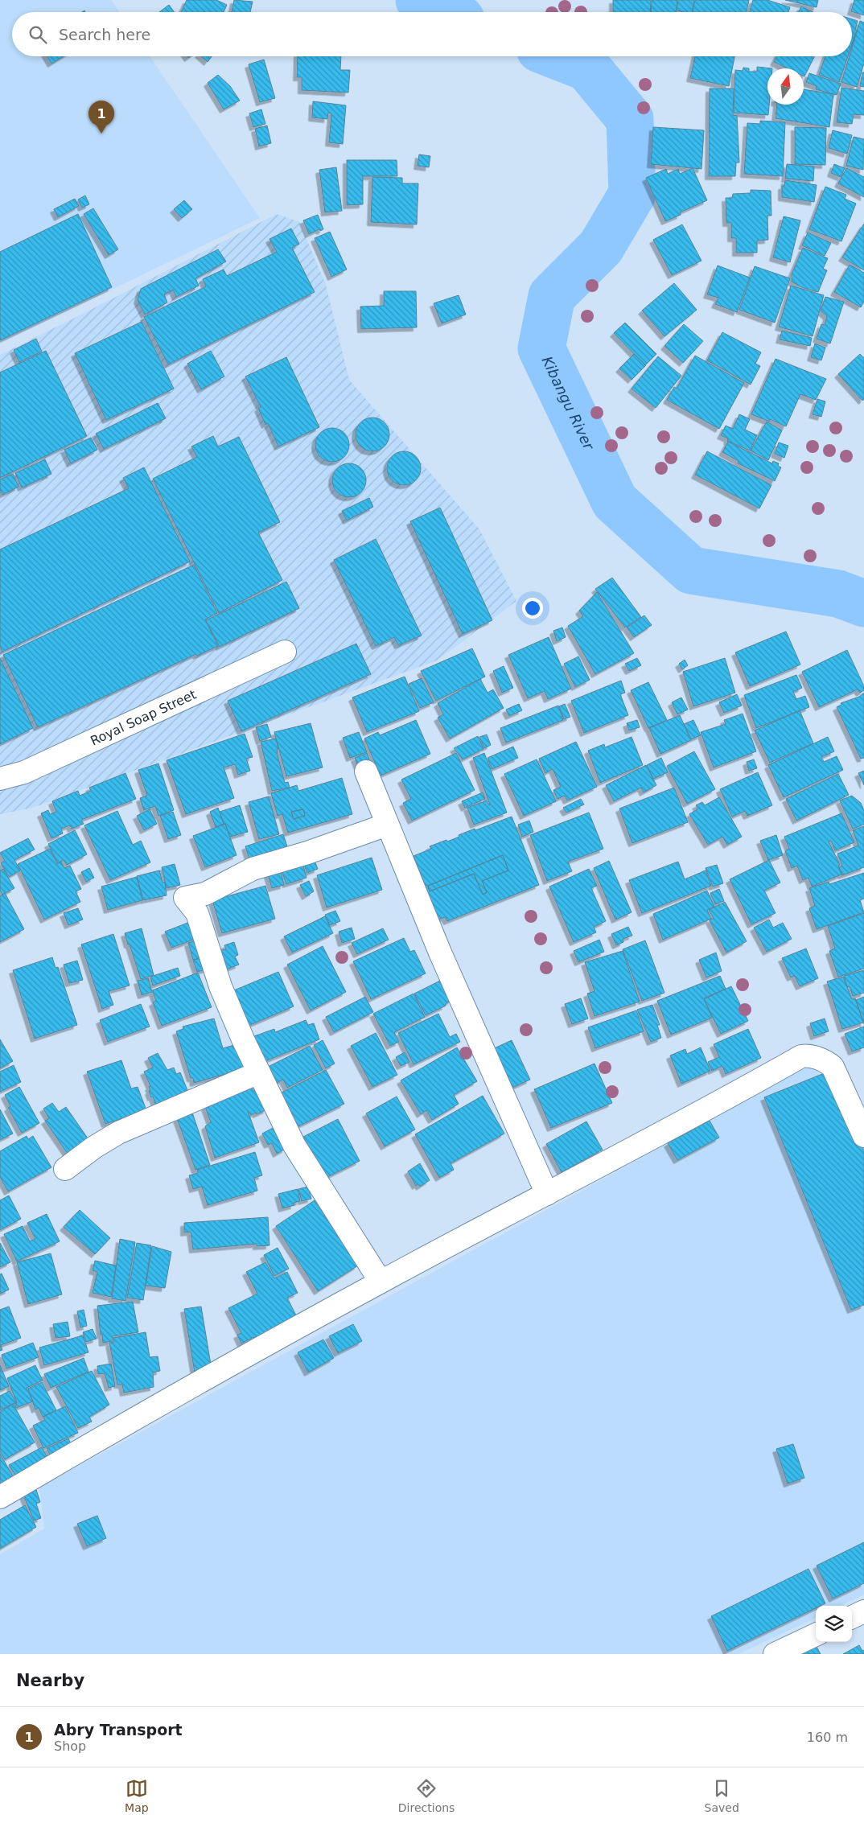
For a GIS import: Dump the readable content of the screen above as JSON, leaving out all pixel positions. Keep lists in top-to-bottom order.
{
  "streets": {
    "street": ["Royal Soap Street"]
  },
  "water": ["Kibangu River"],
  "north": "top",
  "page": {
    "search": "Search here",
    "pins": "1",
    "heading": "Nearby",
    "list": [
      {
        "mark": "1",
        "name": "Abry Transport",
        "note": "Shop",
        "value": "160 m"
      }
    ],
    "nav": ["Map", "Directions", "Saved"]
  }
}
